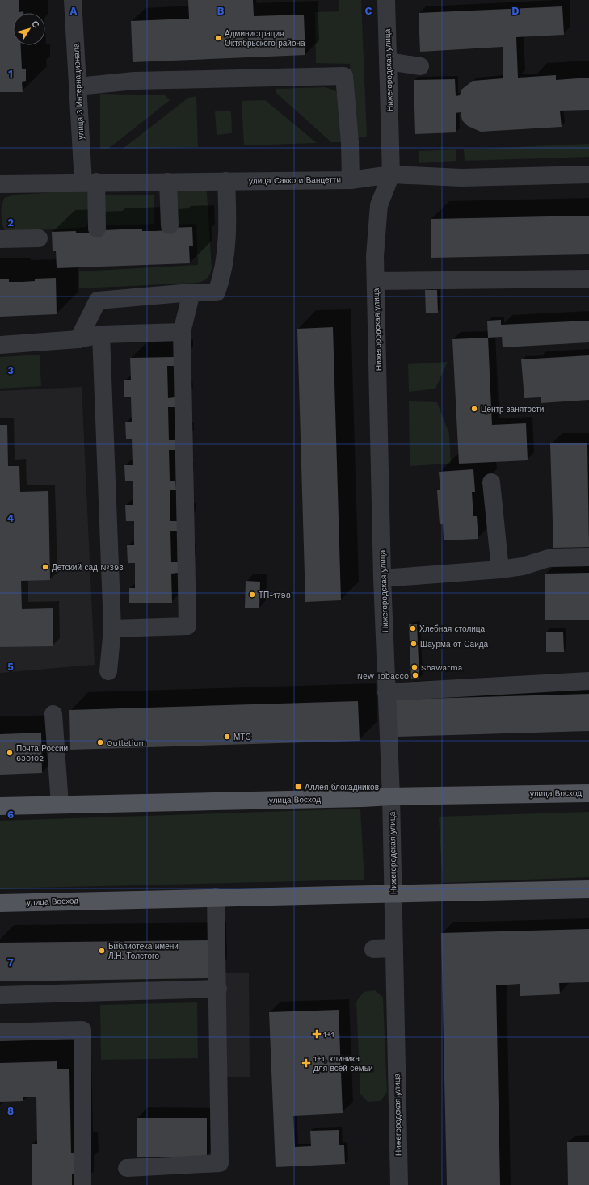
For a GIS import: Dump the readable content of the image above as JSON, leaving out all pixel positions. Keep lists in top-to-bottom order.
{
  "streets": {
    "main road": ["улица Восход"],
    "street": ["Нижегородская улица", "улица 3 Интернационала", "улица Сакко и Ванцетти"]
  },
  "crossings": [
    ["Нижегородская улица", "улица Сакко и Ванцетти"],
    ["Нижегородская улица", "улица Восход"],
    ["улица 3 Интернационала", "улица Сакко и Ванцетти"]
  ],
  "places": {
    "other": [
      "Администрация Октябрьского района",
      "Центр занятости",
      "Детский сад №393",
      "ТП-1798",
      "Хлебная столица",
      "Шаурма от Саида",
      "Shawarma",
      "New Tobacco",
      "МТС",
      "Outletium",
      "Почта России 630102",
      "Библиотека имени Л.Н. Толстого"
    ],
    "transit": ["Аллея блокадников"],
    "health": ["1+1", "1+1, клиника для всей семьи"]
  },
  "north": "top right",
  "grid": {
    "columns": [
      "A",
      "B",
      "C",
      "D"
    ],
    "rows": [
      "1",
      "2",
      "3",
      "4",
      "5",
      "6",
      "7",
      "8"
    ]
  }
}
